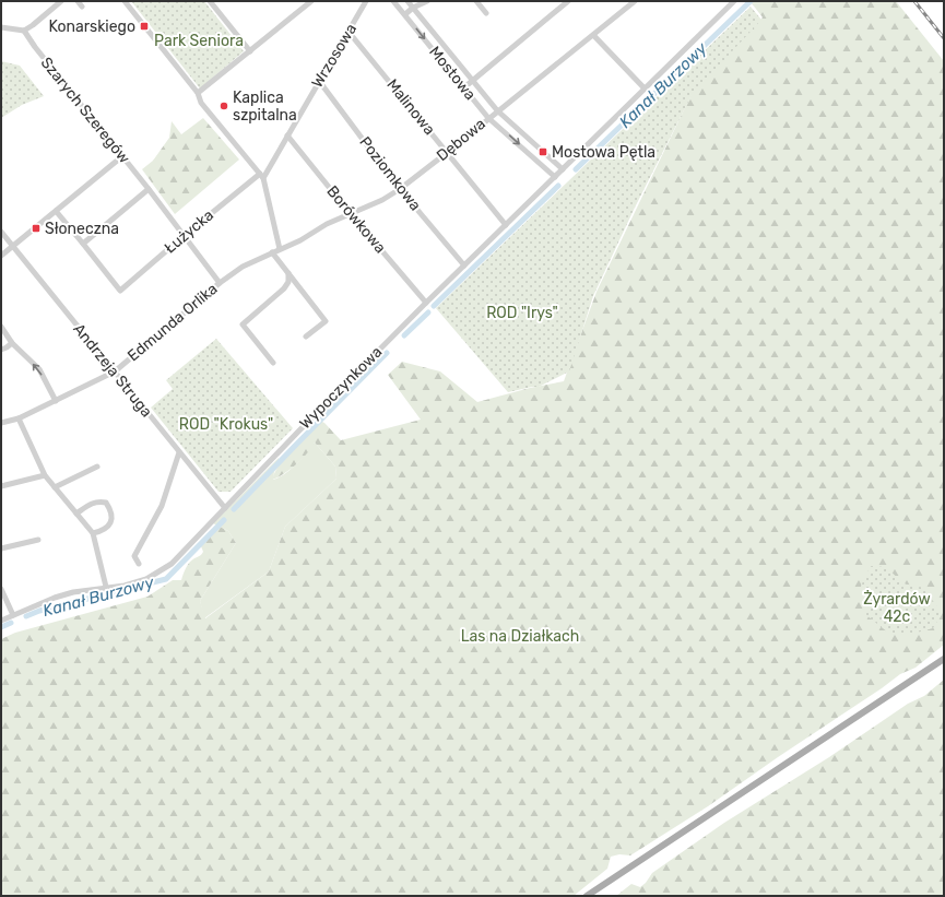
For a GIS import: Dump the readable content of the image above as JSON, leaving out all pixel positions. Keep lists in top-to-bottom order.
{
  "streets": {
    "street": [
      "Wrzosowa",
      "Mostowa",
      "Malinowa",
      "Szarych Szeregów",
      "Dębowa",
      "Poziomkowa",
      "Borówkowa",
      "Łużycka",
      "Edmunda Orlika",
      "Andrzeja Struga",
      "Wypoczynkowa"
    ]
  },
  "crossings": [
    ["Wrzosowa", "Malinowa"],
    ["Wrzosowa", "Poziomkowa"],
    ["Wrzosowa", "Borówkowa"],
    ["Wrzosowa", "Łużycka"],
    ["Mostowa", "Dębowa"],
    ["Mostowa", "Wypoczynkowa"],
    ["Malinowa", "Dębowa"],
    ["Malinowa", "Wypoczynkowa"],
    ["Szarych Szeregów", "Łużycka"],
    ["Szarych Szeregów", "Edmunda Orlika"],
    ["Dębowa", "Poziomkowa"],
    ["Dębowa", "Borówkowa"],
    ["Dębowa", "Edmunda Orlika"],
    ["Poziomkowa", "Wypoczynkowa"],
    ["Borówkowa", "Wypoczynkowa"],
    ["Edmunda Orlika", "Andrzeja Struga"],
    ["Andrzeja Struga", "Wypoczynkowa"]
  ],
  "water": ["Kanał Burzowy"],
  "parks": [
    "Park Seniora",
    "ROD \"Irys\"",
    "ROD \"Krokus\"",
    "Żyrardów 42c",
    "Las na Działkach"
  ],
  "places": {
    "transit": ["Konarskiego", "Mostowa Pętla", "Słoneczna"],
    "other": ["Kaplica szpitalna"]
  }
}
